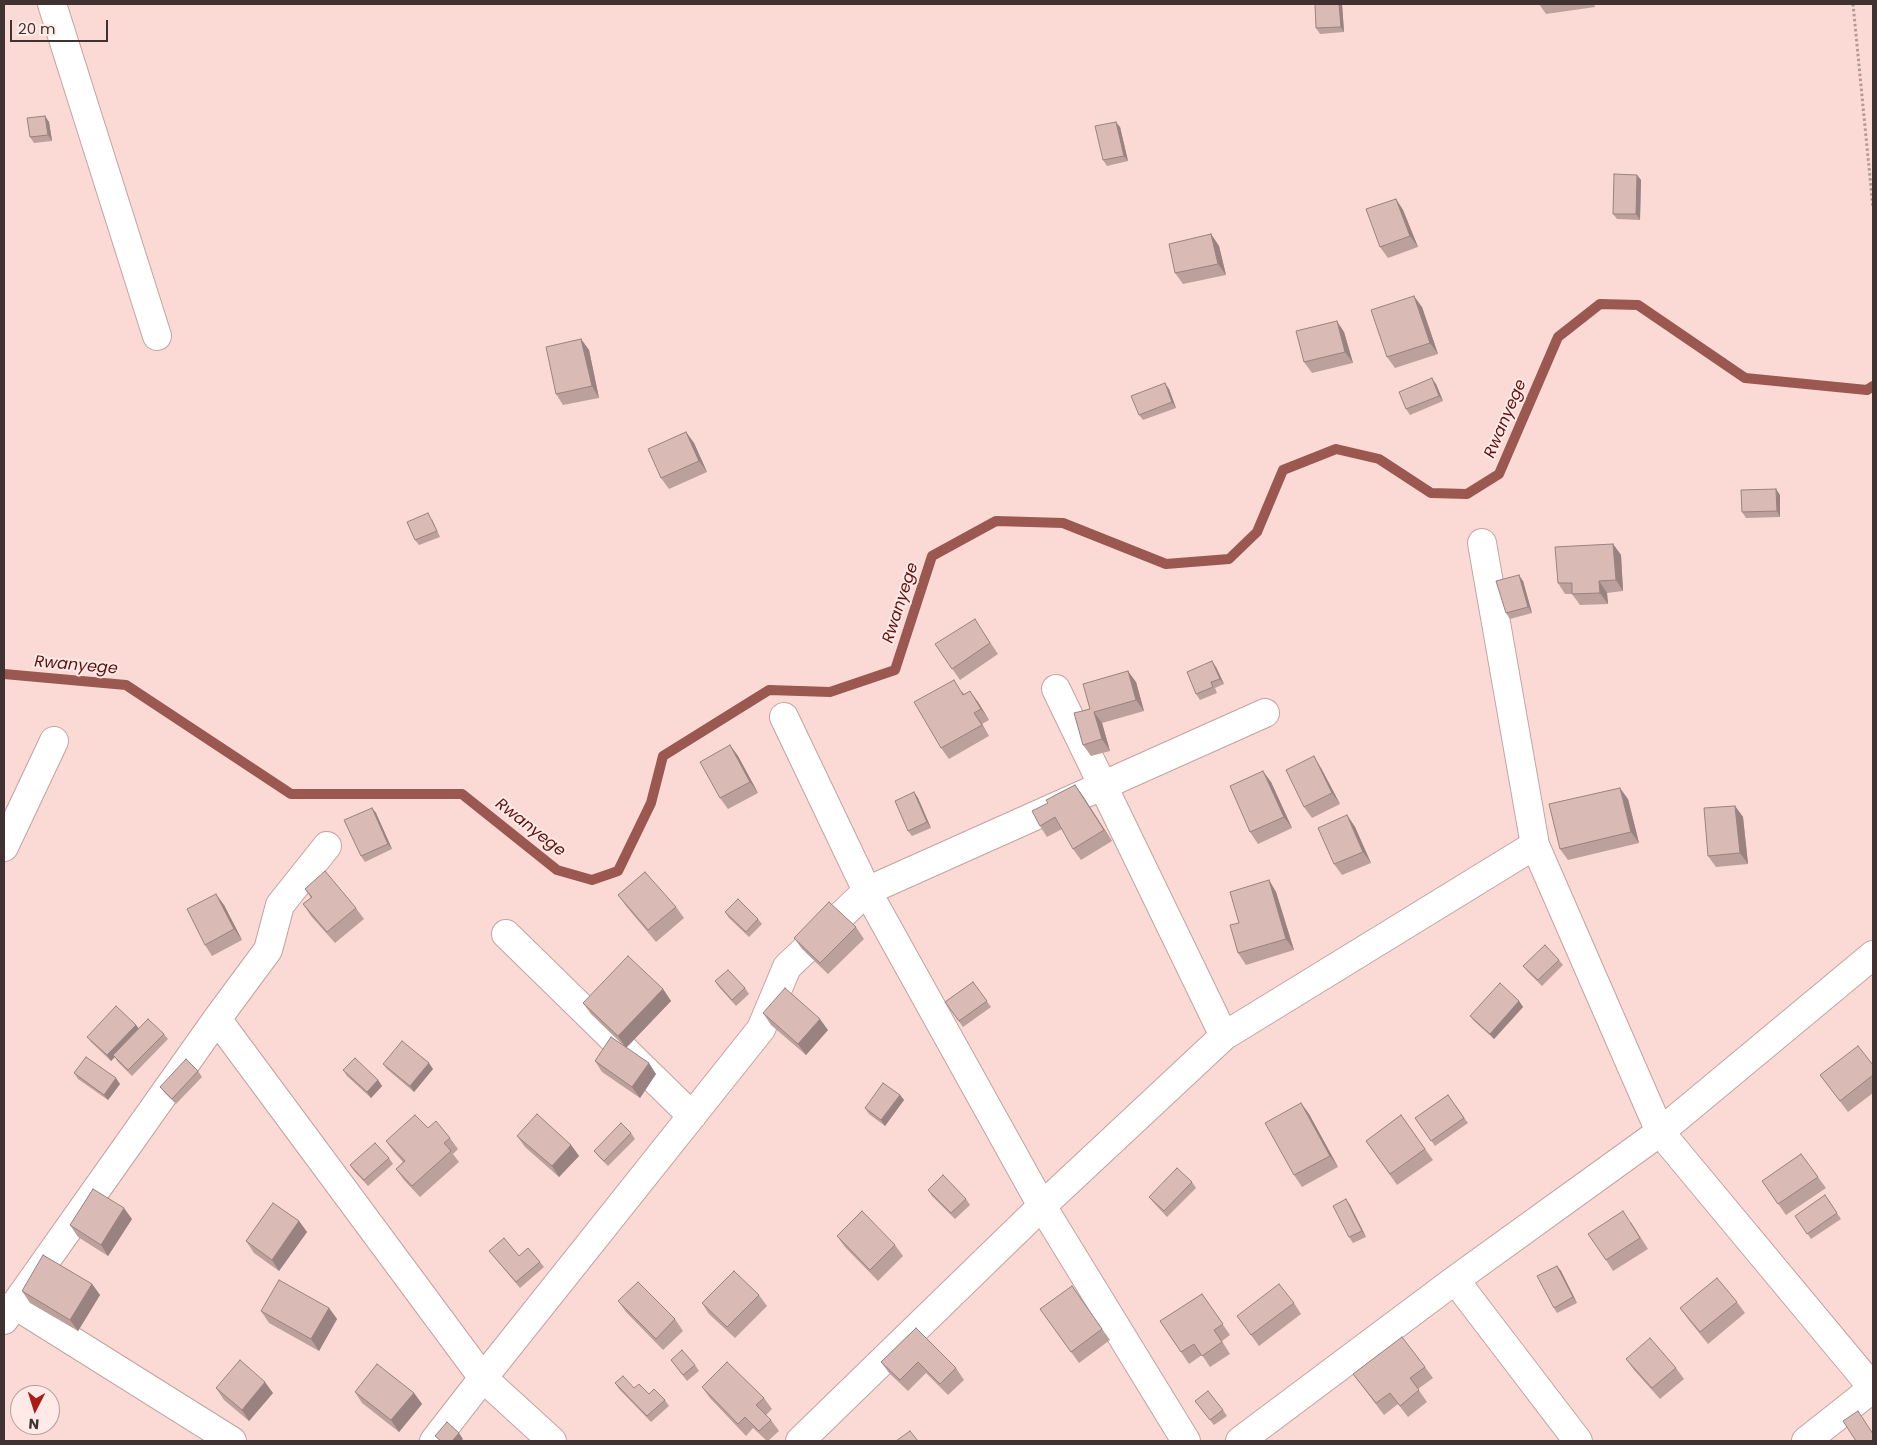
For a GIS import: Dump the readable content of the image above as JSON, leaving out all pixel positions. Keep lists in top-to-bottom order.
{
  "water": ["Rwanyege"],
  "scale_bar": "20 m",
  "north": "bottom"
}
